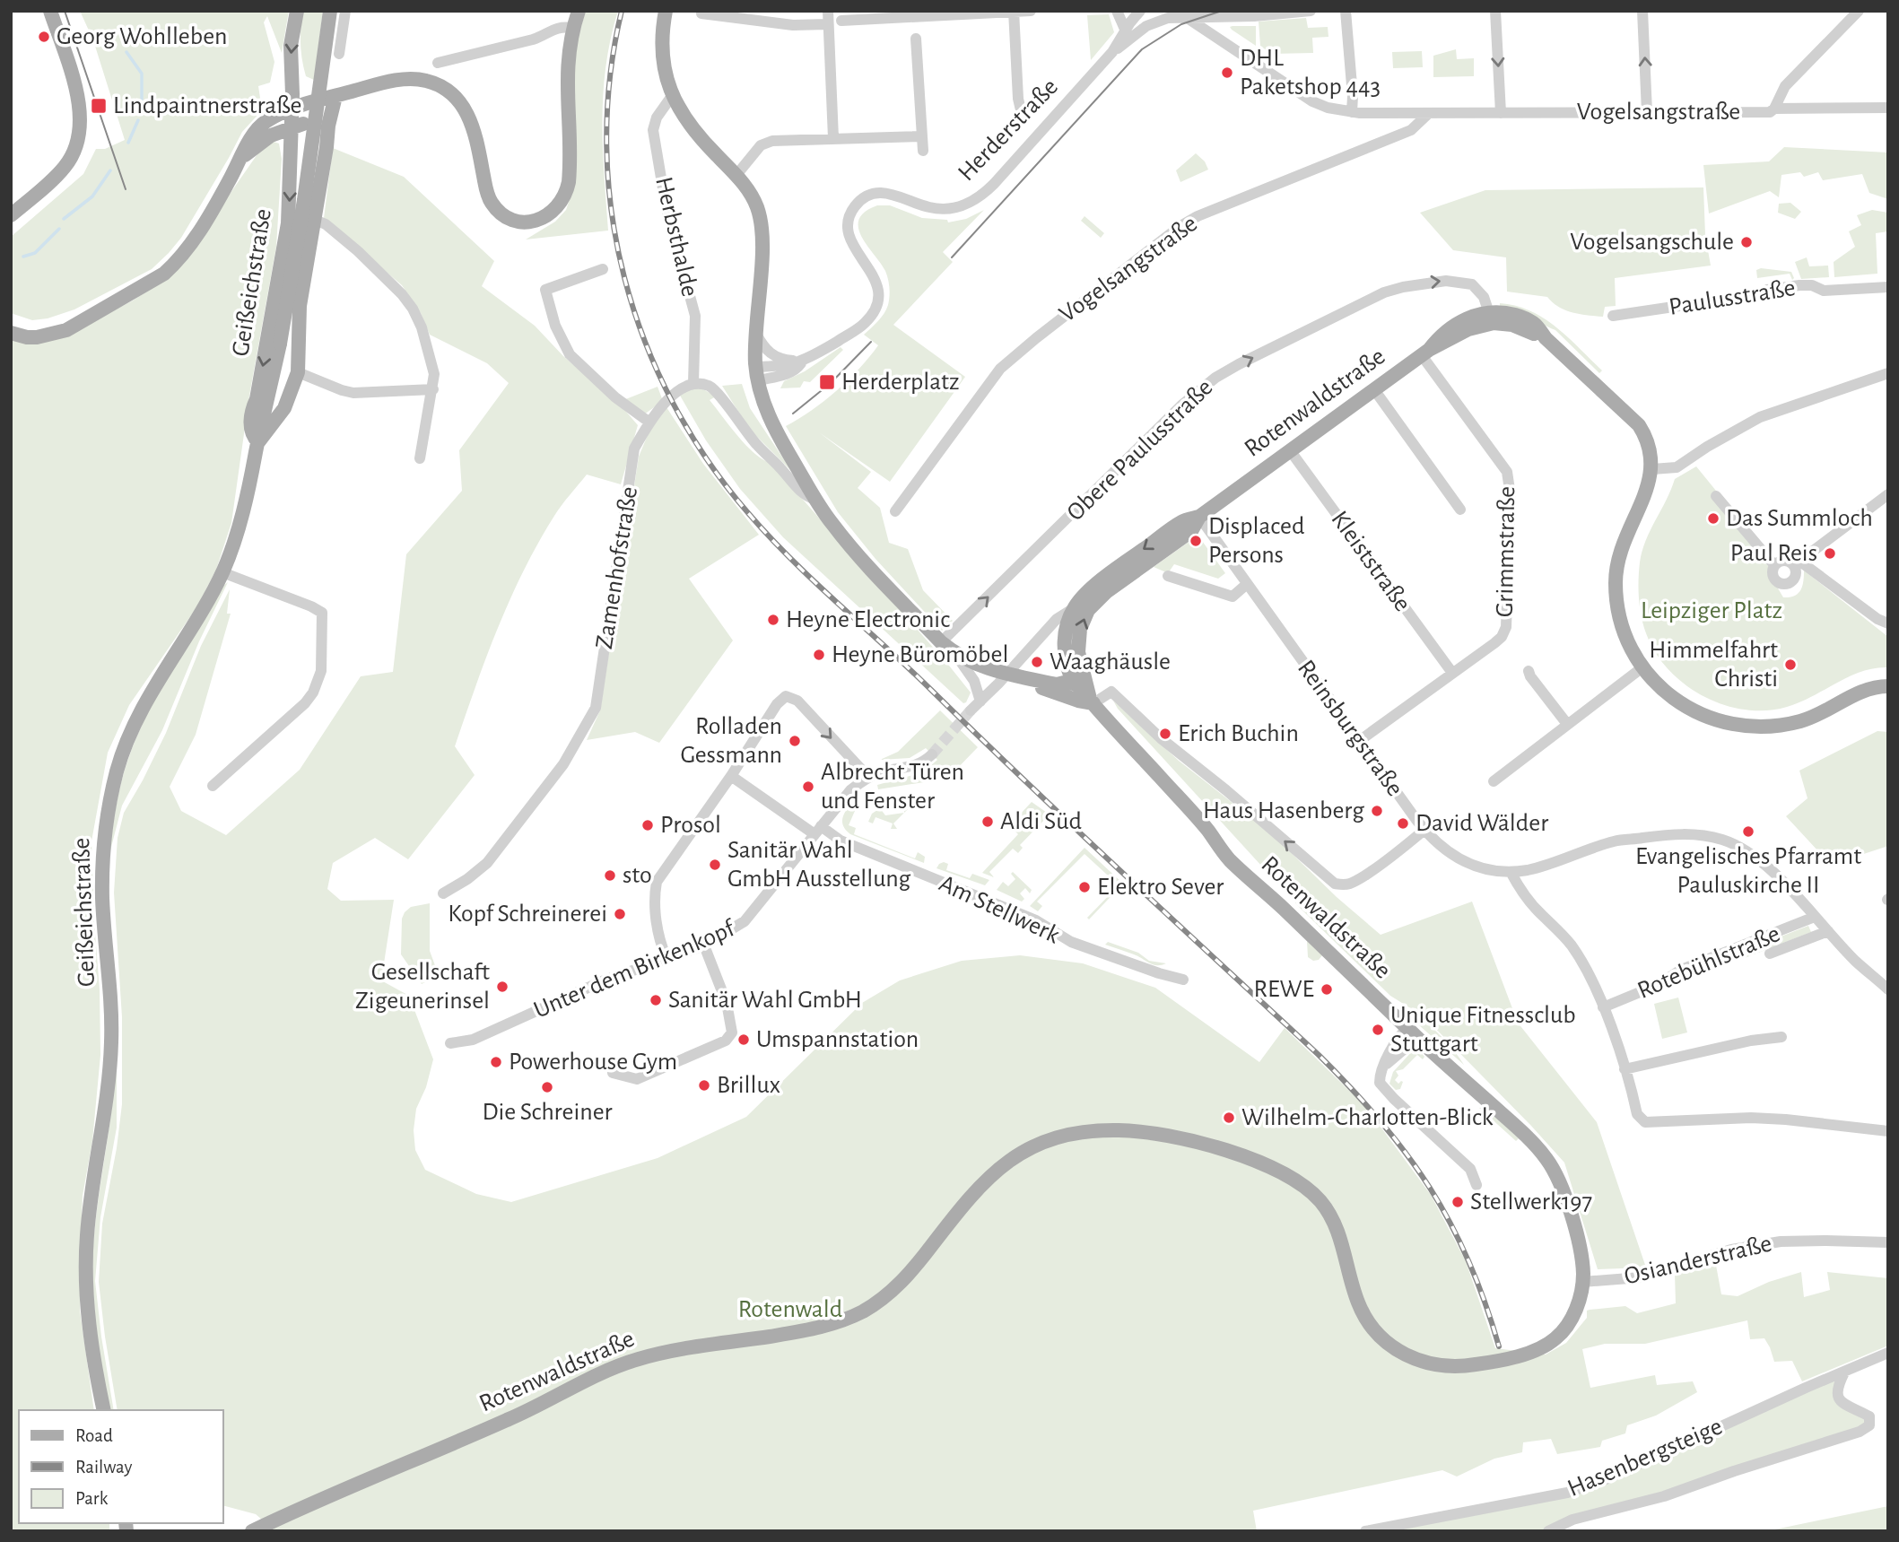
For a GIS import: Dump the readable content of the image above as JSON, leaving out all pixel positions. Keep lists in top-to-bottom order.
{
  "streets": {
    "main road": ["Geißeichstraße", "Rotenwaldstraße"],
    "street": [
      "Vogelsangstraße",
      "Herderstraße",
      "Herbsthalde",
      "Paulusstraße",
      "Obere Paulusstraße",
      "Grimmstraße",
      "Kleiststraße",
      "Zamenhofstraße",
      "Reinsburgstraße",
      "Am Stellwerk",
      "Rotebühlstraße",
      "Unter dem Birkenkopf",
      "Osianderstraße",
      "Hasenbergsteige"
    ]
  },
  "crossings": [
    ["Herbsthalde", "Zamenhofstraße"],
    ["Rotenwaldstraße", "Obere Paulusstraße"],
    ["Rotenwaldstraße", "Grimmstraße"],
    ["Rotenwaldstraße", "Kleiststraße"],
    ["Rotenwaldstraße", "Reinsburgstraße"],
    ["Rotenwaldstraße", "Osianderstraße"],
    ["Grimmstraße", "Kleiststraße"],
    ["Grimmstraße", "Reinsburgstraße"],
    ["Reinsburgstraße", "Rotebühlstraße"],
    ["Am Stellwerk", "Unter dem Birkenkopf"]
  ],
  "one_way": ["Obere Paulusstraße"],
  "parks": ["Leipziger Platz", "Rotenwald"],
  "places": {
    "other": [
      "Georg Wohlleben",
      "DHL Paketshop 443",
      "Vogelsangschule",
      "Das Summloch",
      "Displaced Persons",
      "Paul Reis",
      "Heyne Electronic",
      "Heyne Büromöbel",
      "Waaghäusle",
      "Himmelfahrt Christi",
      "Erich Buchin",
      "Rolladen Gessmann",
      "Albrecht Türen und Fenster",
      "Haus Hasenberg",
      "Aldi Süd",
      "David Wälder",
      "Prosol",
      "Evangelisches Pfarramt Pauluskirche II",
      "Sanitär Wahl GmbH Ausstellung",
      "sto",
      "Elektro Sever",
      "Kopf Schreinerei",
      "Gesellschaft Zigeunerinsel",
      "REWE",
      "Sanitär Wahl GmbH",
      "Unique Fitnessclub Stuttgart",
      "Umspannstation",
      "Powerhouse Gym",
      "Brillux",
      "Die Schreiner",
      "Wilhelm-Charlotten-Blick",
      "Stellwerk197"
    ],
    "transit": ["Lindpaintnerstraße", "Herderplatz"]
  },
  "legend": ["Road", "Railway", "Park"]
}
